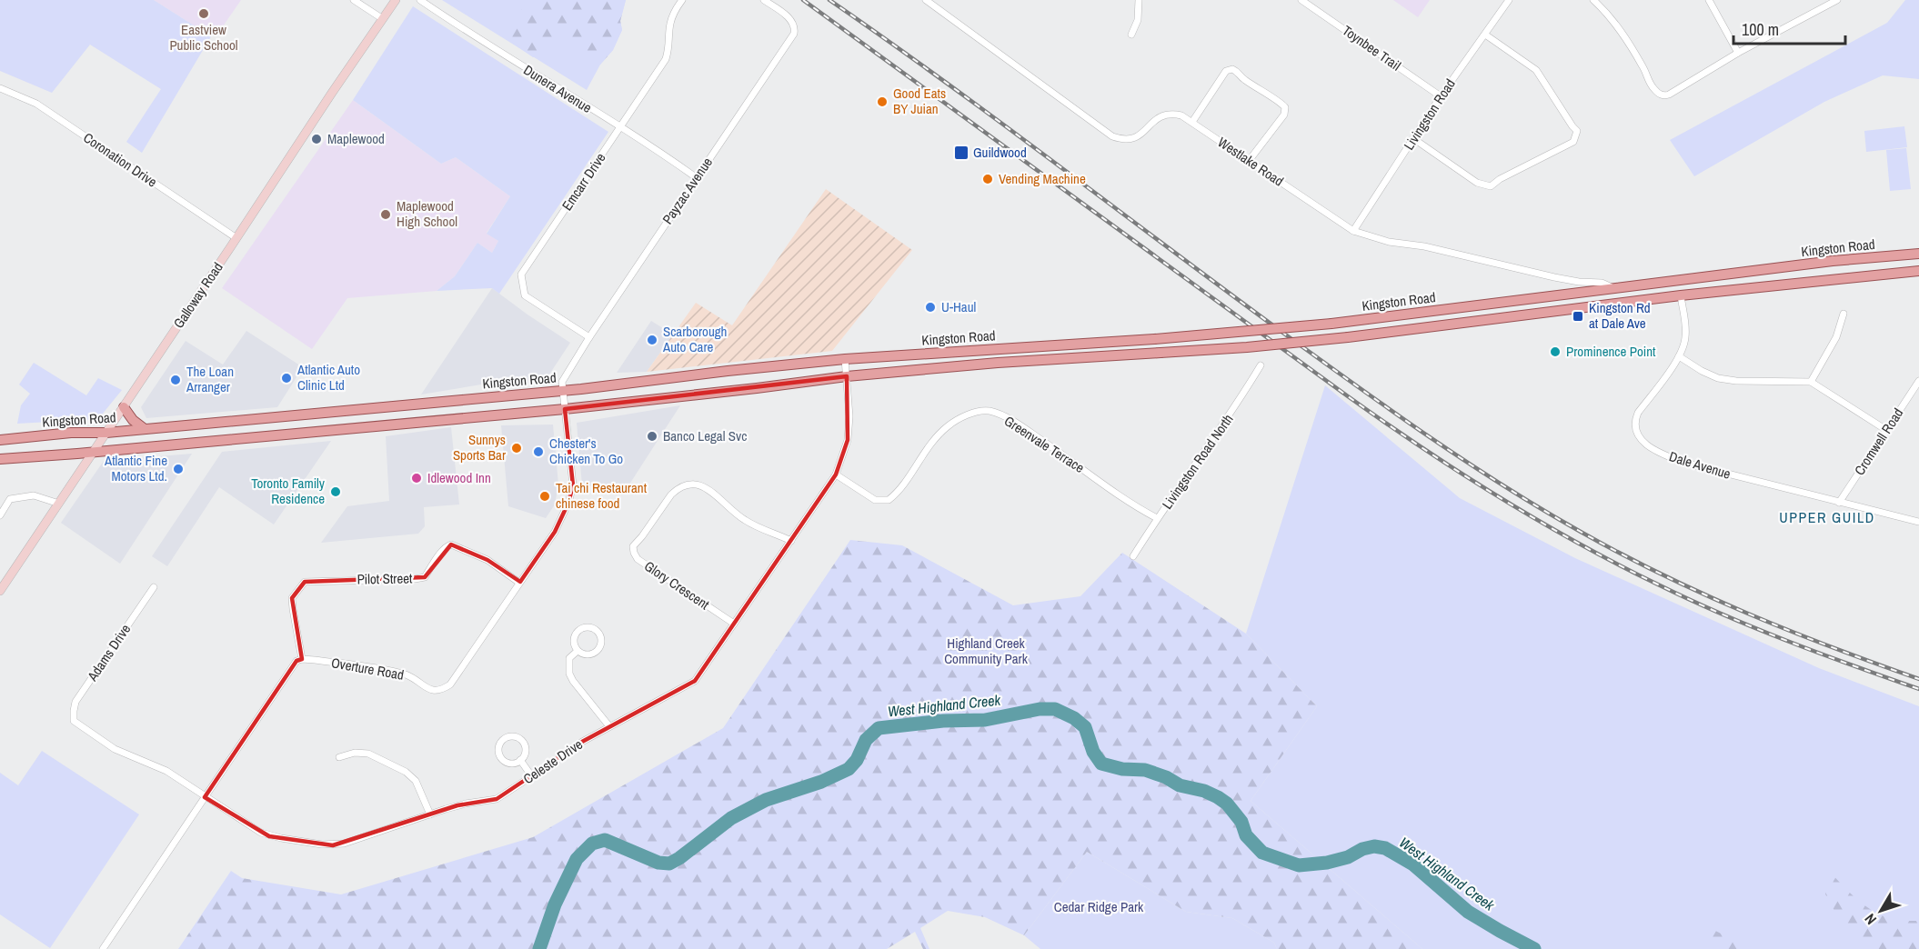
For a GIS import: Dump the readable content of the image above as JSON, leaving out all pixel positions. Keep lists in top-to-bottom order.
{
  "streets": {
    "main road": ["Kingston Road"],
    "street": [
      "Toynbee Trail",
      "Dunera Avenue",
      "Livingston Road",
      "Coronation Drive",
      "Westlake Road",
      "Emcarr Drive",
      "Payzac Avenue",
      "Galloway Road",
      "Cromwell Road",
      "Greenvale Terrace",
      "Livingston Road North",
      "Dale Avenue",
      "Pilot Street",
      "Glory Crescent",
      "Adams Drive",
      "Overture Road",
      "Celeste Drive"
    ]
  },
  "crossings": [
    ["Toynbee Trail", "Livingston Road"],
    ["Dunera Avenue", "Emcarr Drive"],
    ["Dunera Avenue", "Payzac Avenue"],
    ["Livingston Road", "Westlake Road"],
    ["Coronation Drive", "Galloway Road"],
    ["Westlake Road", "Kingston Road"],
    ["Emcarr Drive", "Payzac Avenue"],
    ["Payzac Avenue", "Kingston Road"],
    ["Payzac Avenue", "Overture Road"],
    ["Kingston Road", "Galloway Road"],
    ["Kingston Road", "Dale Avenue"],
    ["Kingston Road", "Overture Road"],
    ["Kingston Road", "Celeste Drive"],
    ["Cromwell Road", "Dale Avenue"],
    ["Greenvale Terrace", "Livingston Road North"],
    ["Greenvale Terrace", "Celeste Drive"],
    ["Pilot Street", "Overture Road"],
    ["Glory Crescent", "Celeste Drive"],
    ["Adams Drive", "Celeste Drive"]
  ],
  "districts": ["UPPER GUILD"],
  "water": ["West Highland Creek"],
  "parks": ["Highland Creek Community Park", "Cedar Ridge Park"],
  "places": {
    "other": [
      "Eastview Public School",
      "Good Eats BY Juian",
      "Maplewood",
      "Vending Machine",
      "Maplewood High School",
      "U-Haul",
      "Scarborough Auto Care",
      "Prominence Point",
      "Atlantic Auto Clinic Ltd",
      "The Loan Arranger",
      "Banco Legal Svc",
      "Sunnys Sports Bar",
      "Chester's Chicken To Go",
      "Atlantic Fine Motors Ltd.",
      "Idlewood Inn",
      "Toronto Family Residence",
      "Tai chi Restaurant chinese food"
    ],
    "transit": ["Guildwood", "Kingston Rd at Dale Ave"]
  },
  "scale_bar": "100 m",
  "north": "bottom left"
}
